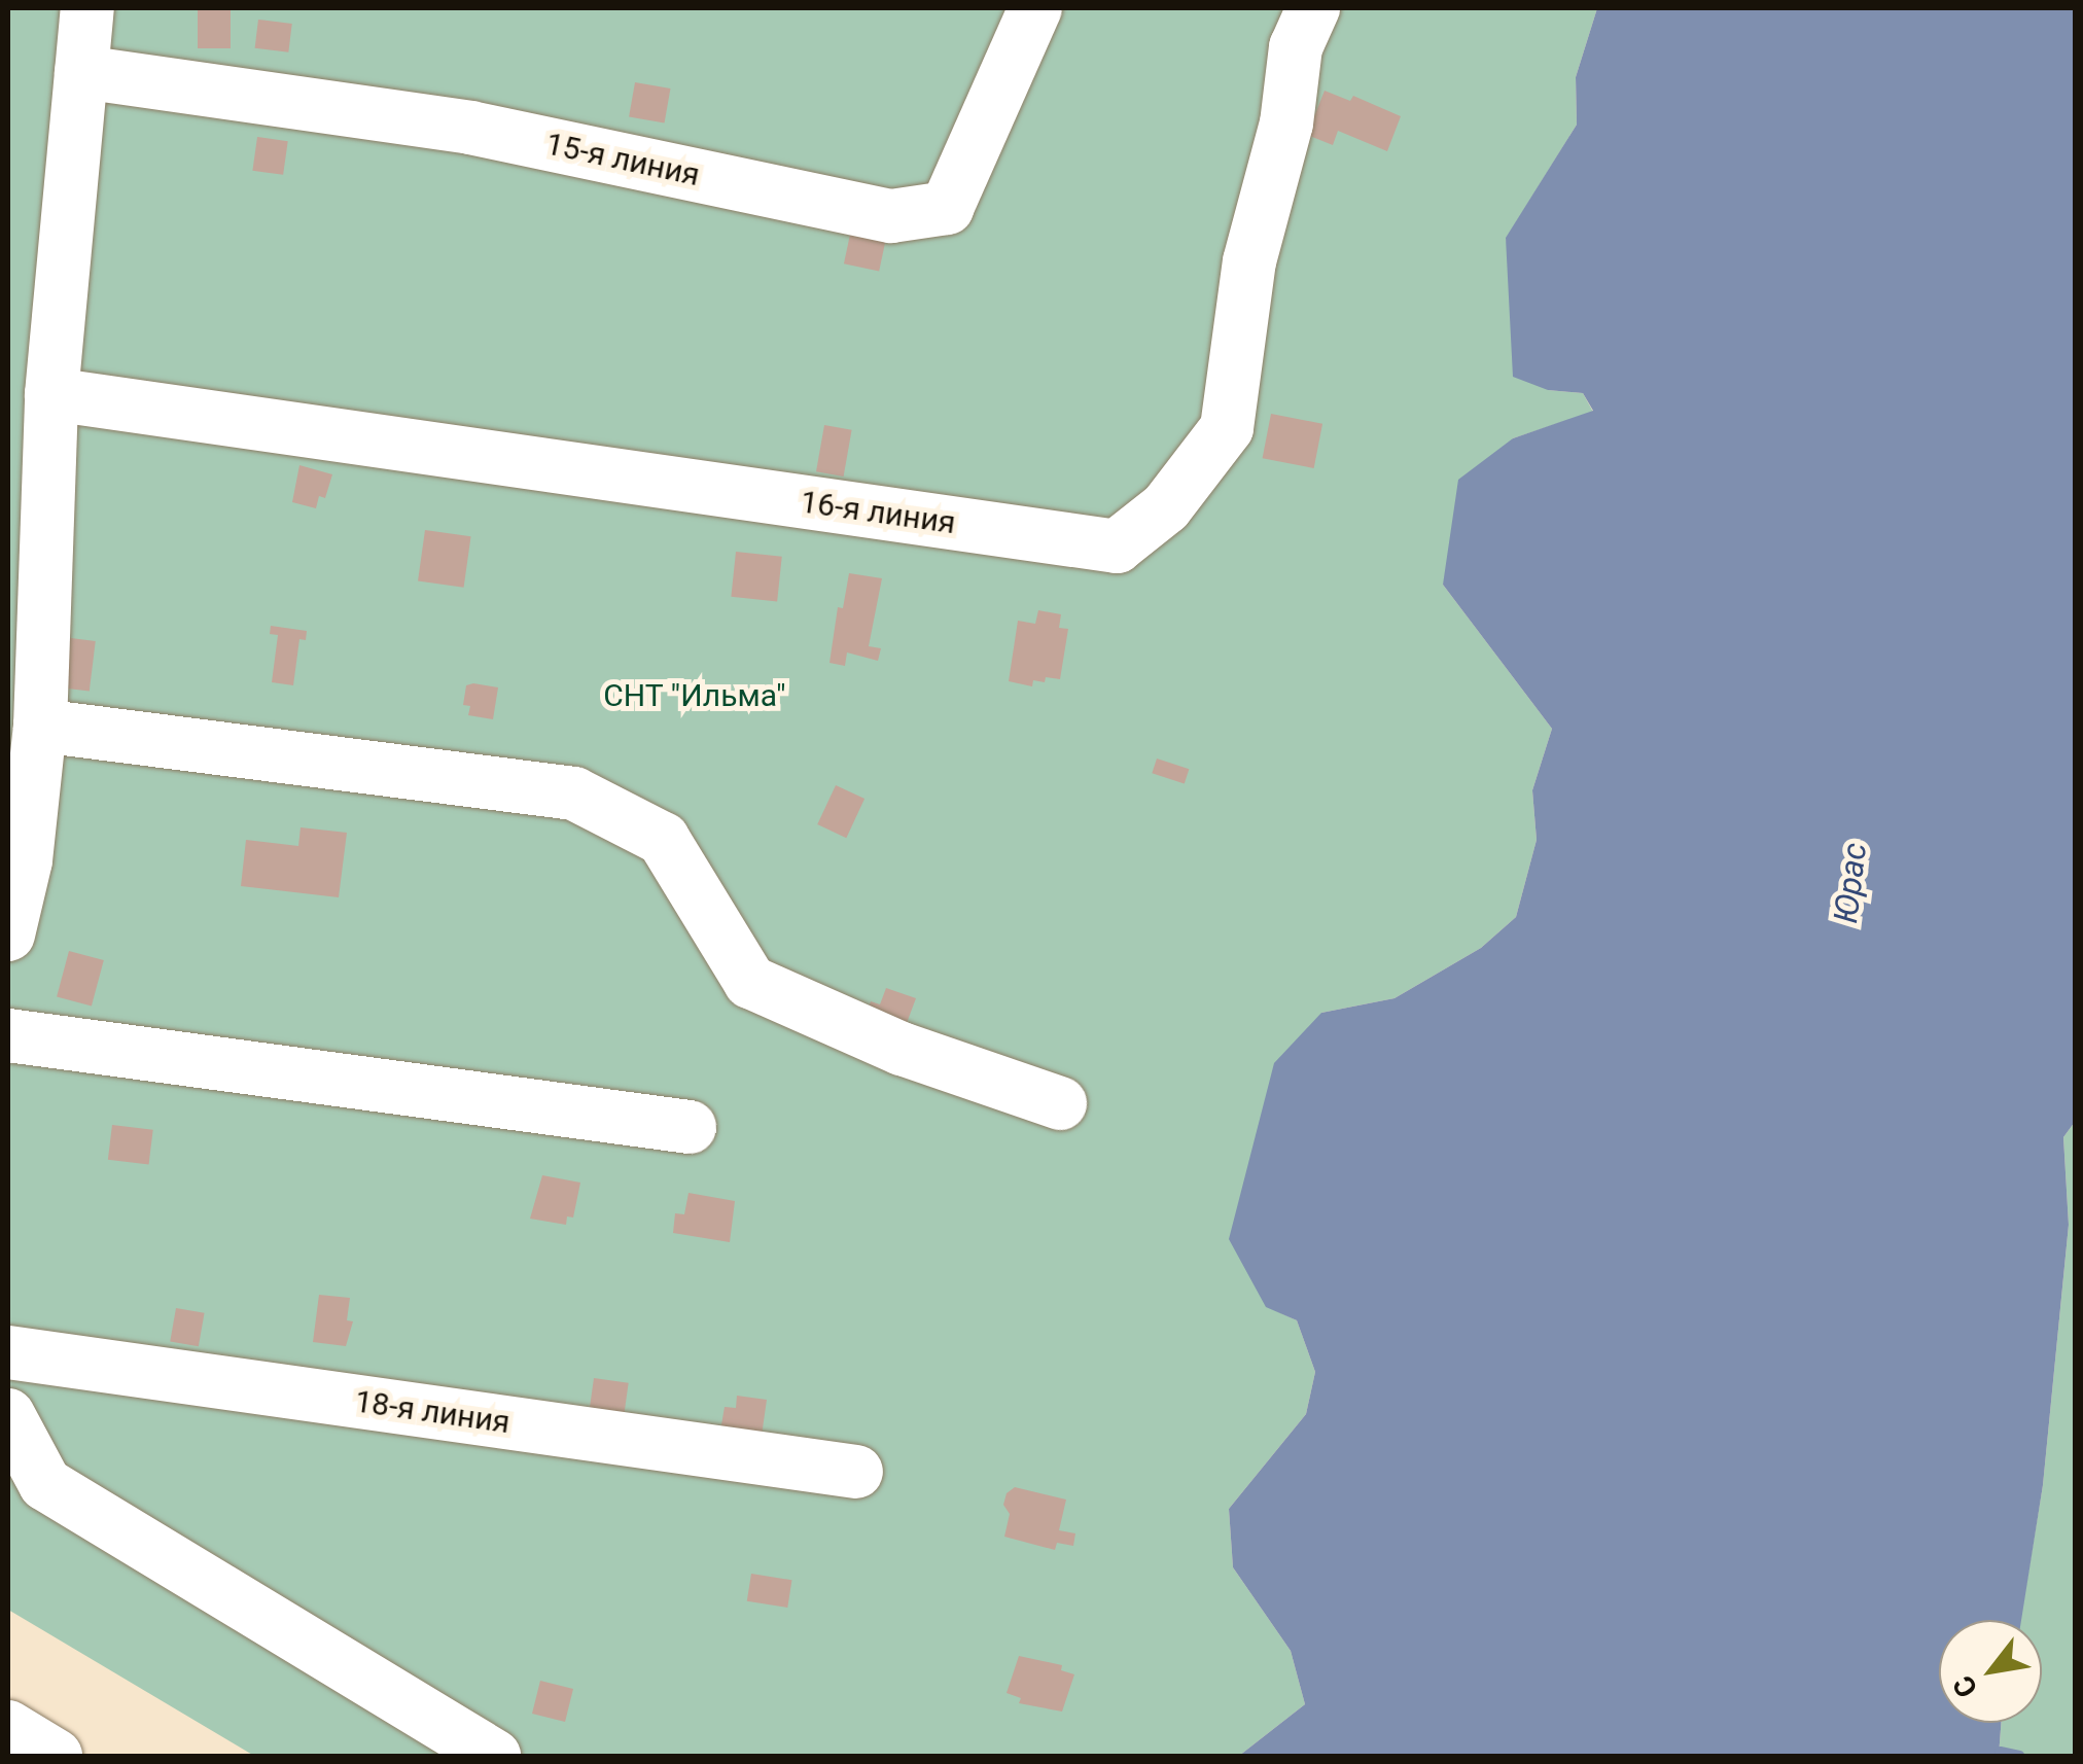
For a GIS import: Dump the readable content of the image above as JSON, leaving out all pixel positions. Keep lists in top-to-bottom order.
{
  "streets": {
    "street": ["15-я линия", "16-я линия", "18-я линия"]
  },
  "water": ["Юрас"],
  "parks": ["СНТ \"Ильма\""],
  "north": "bottom left"
}
